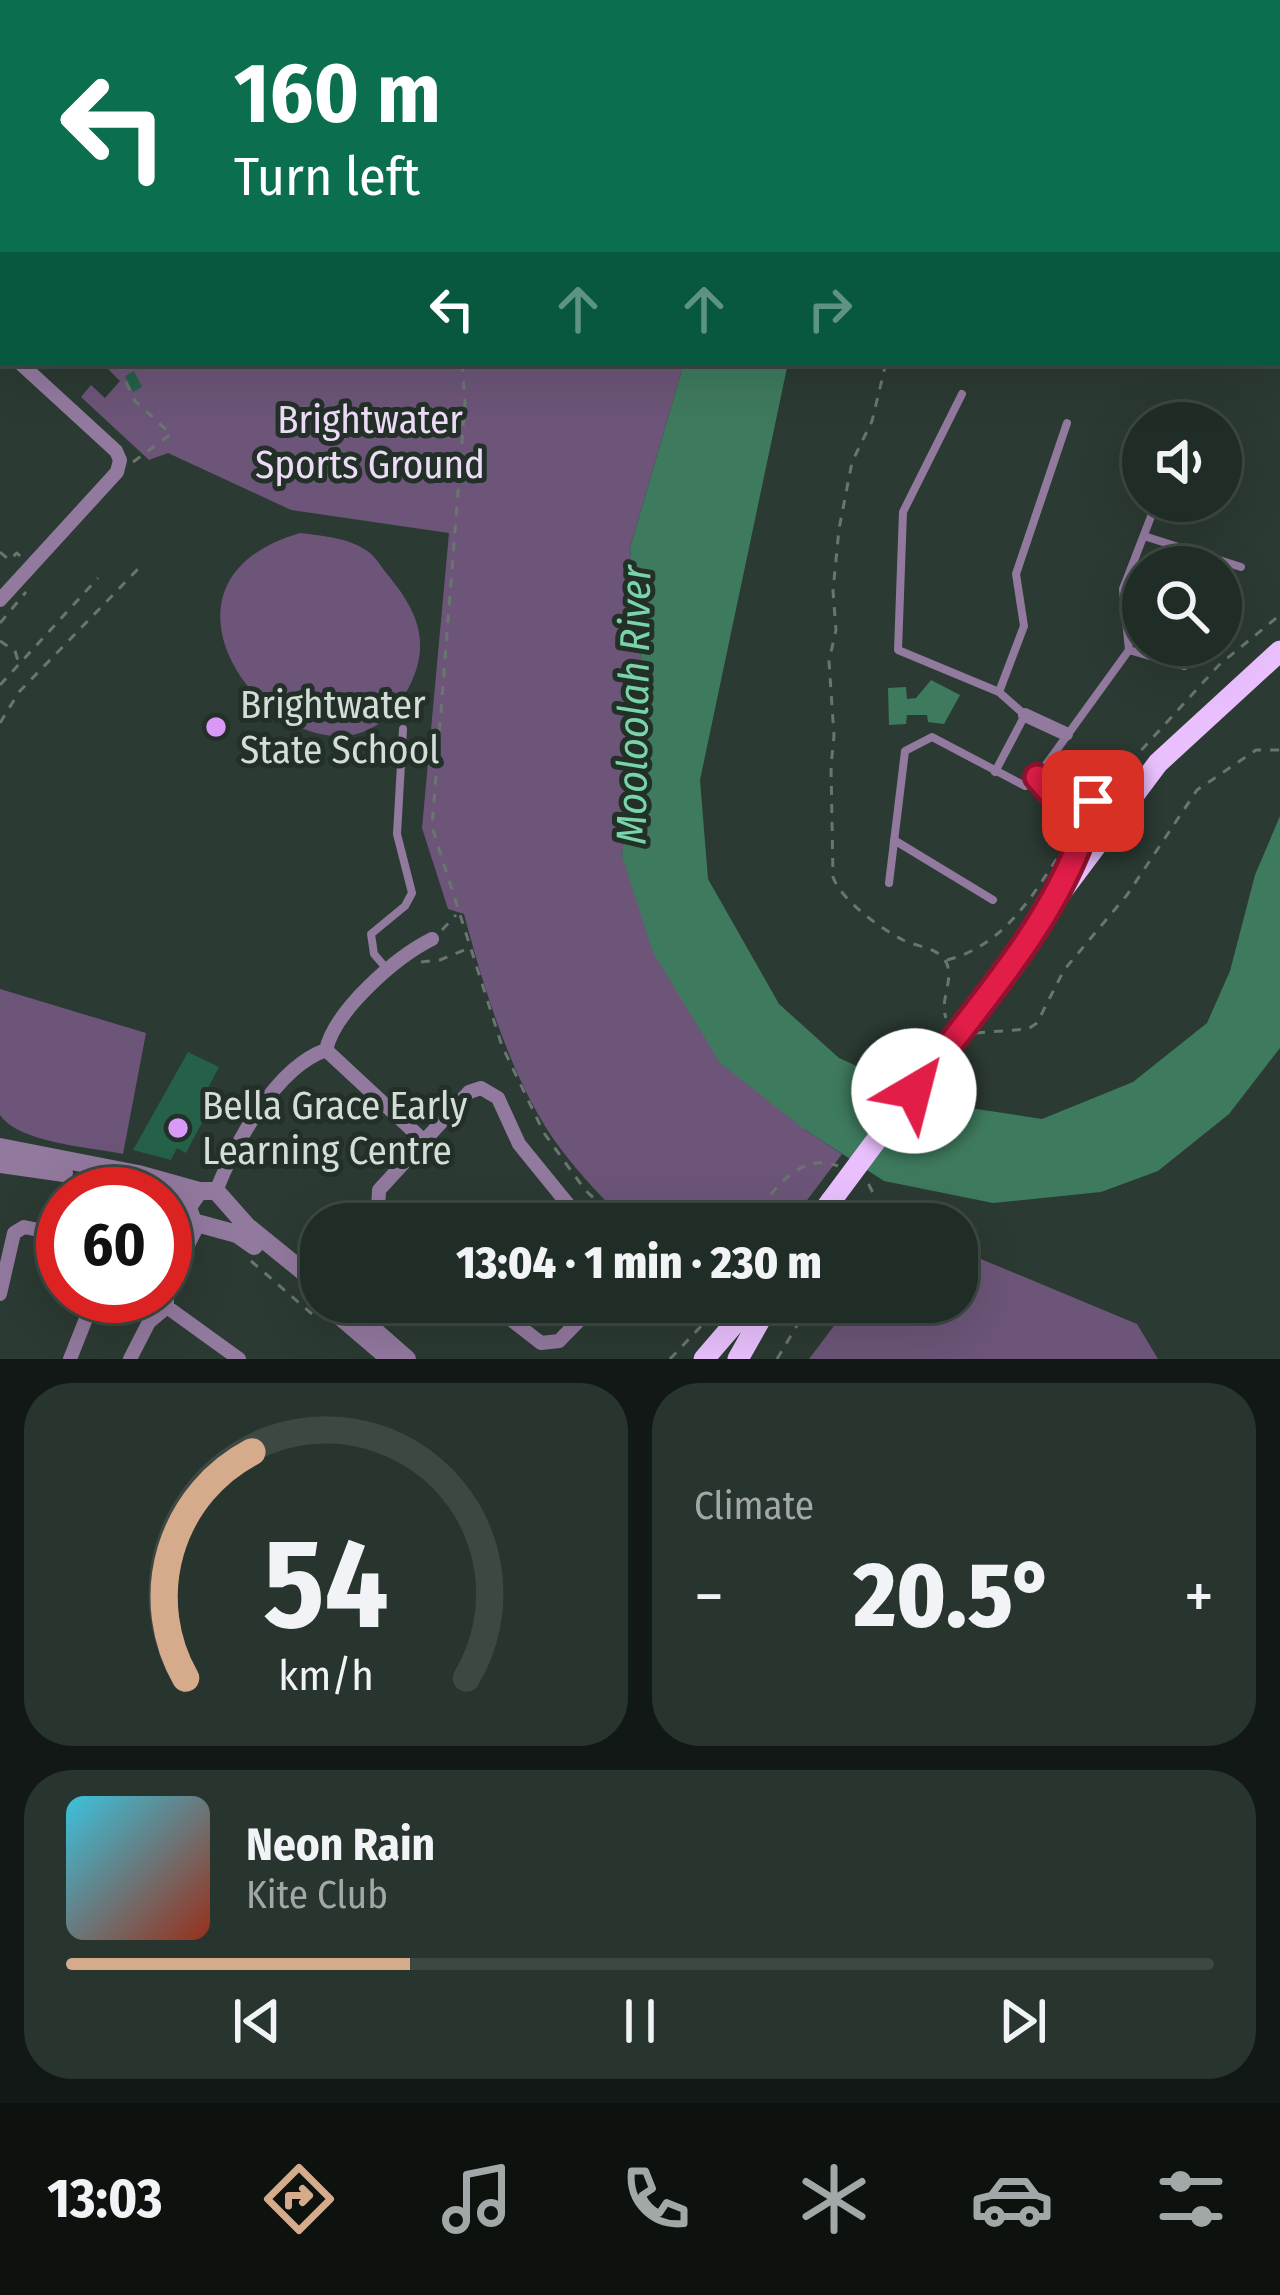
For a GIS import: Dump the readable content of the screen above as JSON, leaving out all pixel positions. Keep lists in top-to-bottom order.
{
  "water": ["Mooloolah River"],
  "parks": ["Brightwater Sports Ground"],
  "places": ["Brightwater State School", "Bella Grace Early Learning Centre"],
  "page": {
    "turn": ["160 m", "Turn left"],
    "limit": "60",
    "trip": "13:04 · 1 min · 230 m",
    "tile": "Climate",
    "heat": ["−", "20.5°", "+"],
    "song": ["Neon Rain", "Kite Club"],
    "tabs": "13:03",
    "gauge": ["54", "km/h"]
  }
}
